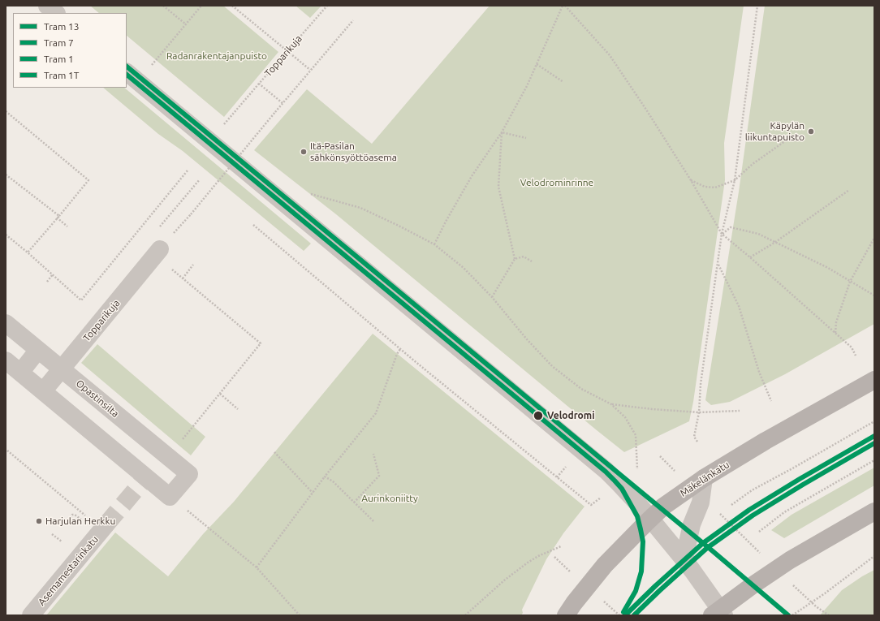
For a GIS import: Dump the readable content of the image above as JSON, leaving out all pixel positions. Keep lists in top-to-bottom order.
{
  "streets": {
    "main road": ["Mäkelänkatu"],
    "street": ["Topparikuja", "Opastinsilta", "Asemamestarinkatu"]
  },
  "crossings": [
    ["Topparikuja", "Opastinsilta"]
  ],
  "parks": ["Radanrakentajanpuisto", "Velodrominrinne", "Aurinkoniitty"],
  "places": [
    "Käpylän liikuntapuisto",
    "Itä-Pasilan sähkönsyöttöasema",
    "Velodromi",
    "Harjulan Herkku"
  ],
  "lines": [
    "tram line 13",
    "tram line 7",
    "tram line 1",
    "tram line 1T"
  ],
  "legend": [
    "Tram 13",
    "Tram 7",
    "Tram 1",
    "Tram 1T"
  ]
}
